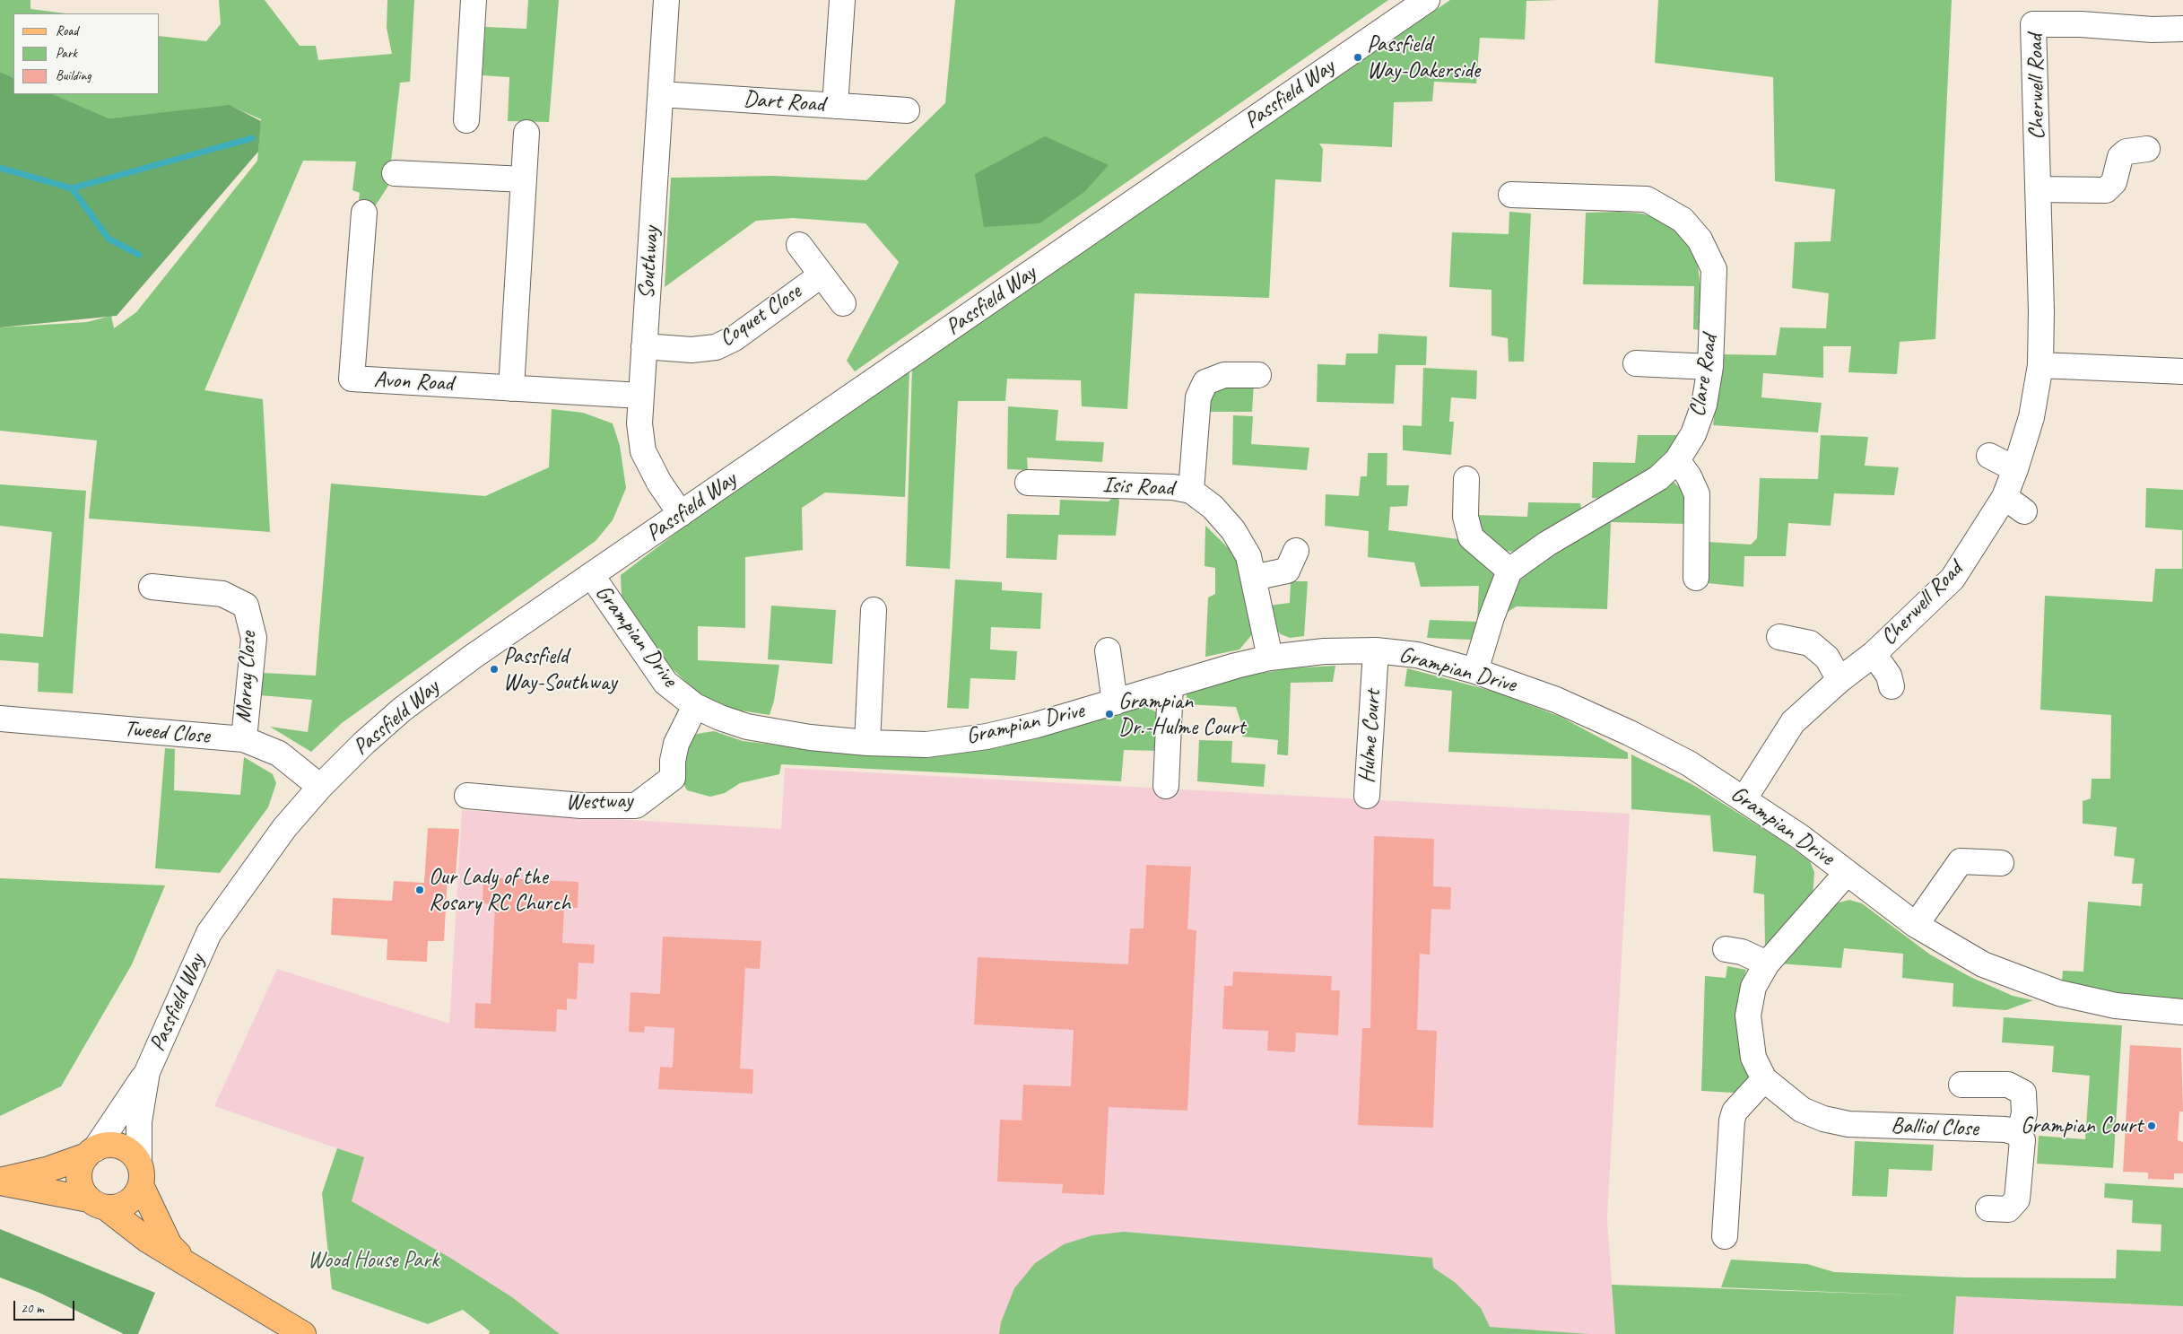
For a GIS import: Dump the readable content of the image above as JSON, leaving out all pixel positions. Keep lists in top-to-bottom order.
{
  "streets": {
    "street": [
      "Cherwell Road",
      "Passfield Way",
      "Dart Road",
      "Southway",
      "Coquet Close",
      "Clare Road",
      "Avon Road",
      "Isis Road",
      "Grampian Drive",
      "Moray Close",
      "Tweed Close",
      "Hulme Court",
      "Westway",
      "Balliol Close"
    ]
  },
  "crossings": [
    ["Passfield Way", "Southway"],
    ["Passfield Way", "Grampian Drive"],
    ["Passfield Way", "Tweed Close"],
    ["Dart Road", "Southway"],
    ["Southway", "Coquet Close"],
    ["Southway", "Avon Road"],
    ["Isis Road", "Grampian Drive"],
    ["Grampian Drive", "Hulme Court"],
    ["Grampian Drive", "Westway"],
    ["Grampian Drive", "Balliol Close"],
    ["Moray Close", "Tweed Close"]
  ],
  "parks": ["Wood House Park"],
  "places": [
    "Passfield Way-Oakerside",
    "Passfield Way-Southway",
    "Grampian Dr.-Hulme Court",
    "Our Lady of the Rosary RC Church",
    "Grampian Court"
  ],
  "legend": ["Road", "Park", "Building"],
  "scale_bar": "20 m"
}
